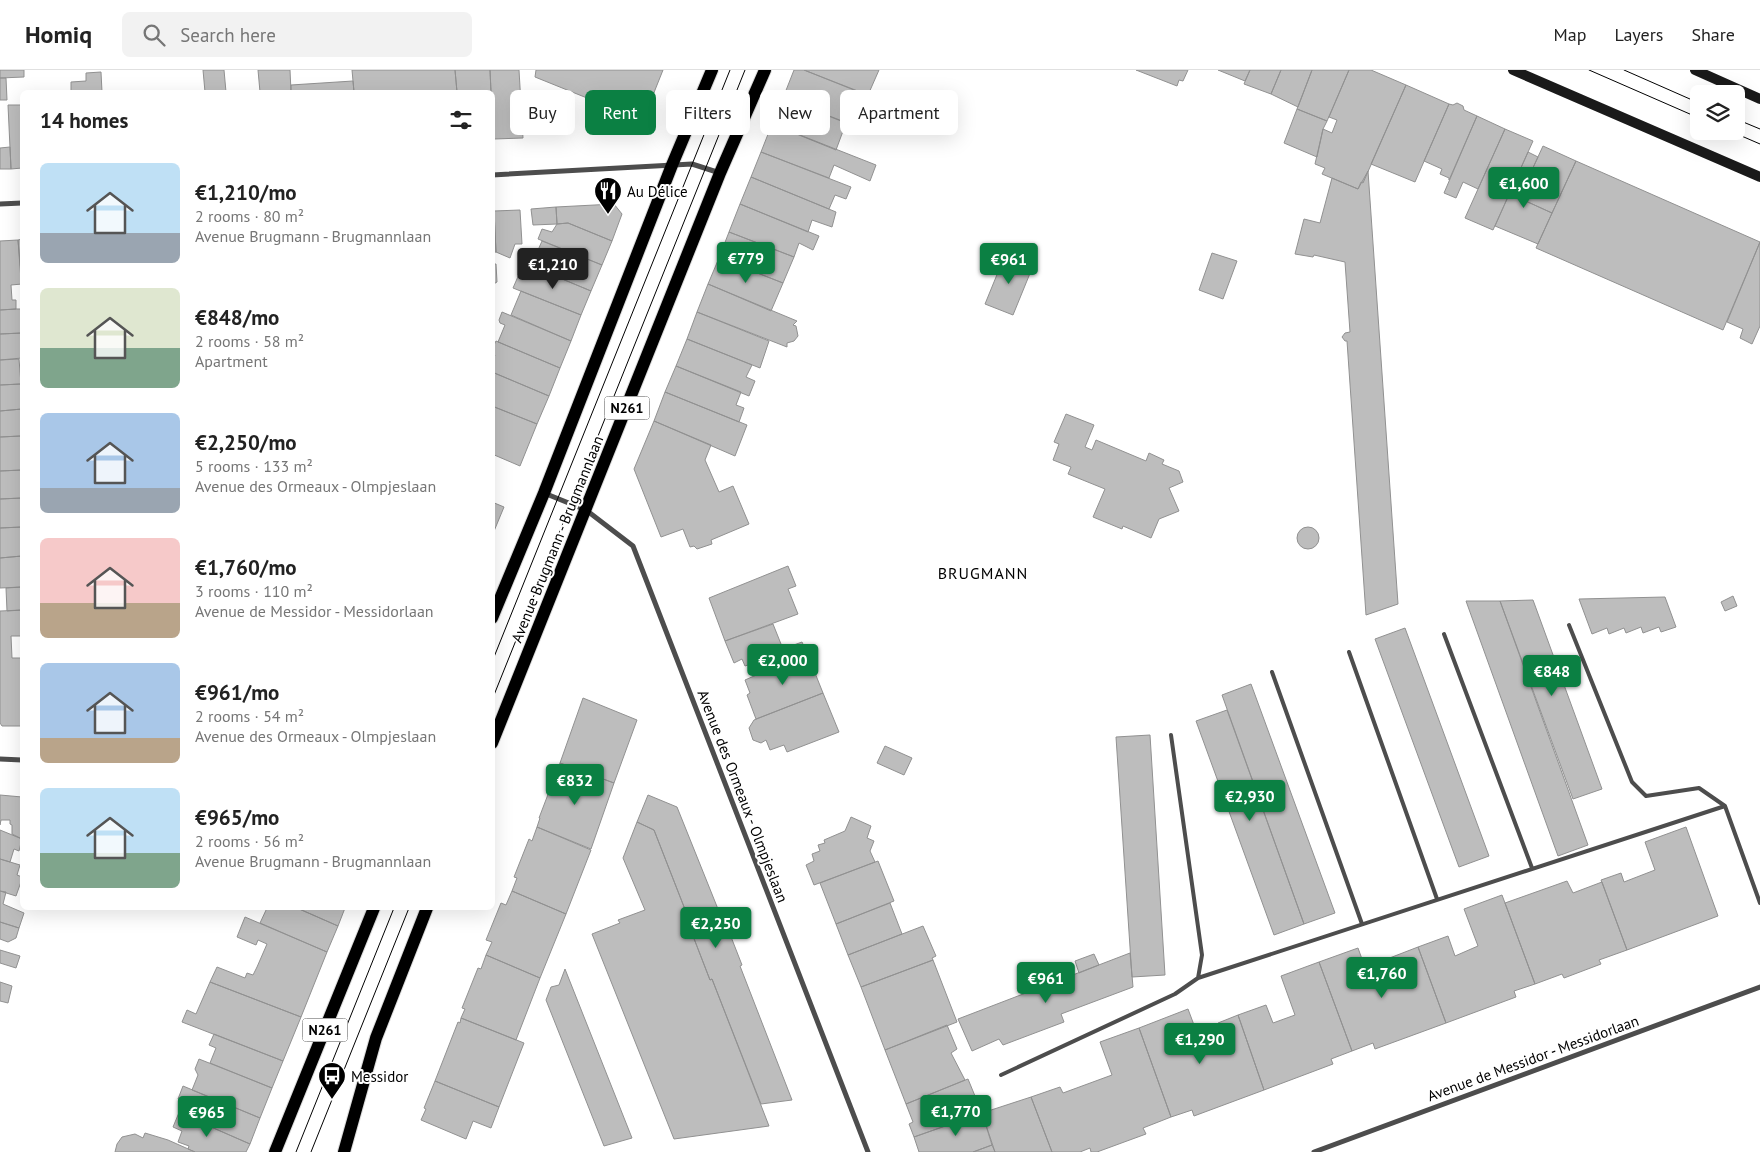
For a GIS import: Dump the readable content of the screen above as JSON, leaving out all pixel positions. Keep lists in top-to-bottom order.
{
  "streets": {
    "main road": ["N261", "Avenue Brugmann - Brugmannlaan"],
    "street": ["Avenue des Ormeaux - Olmpjeslaan", "Avenue de Messidor - Messidorlaan"]
  },
  "crossings": [
    ["Avenue Brugmann - Brugmannlaan", "Avenue des Ormeaux - Olmpjeslaan"]
  ],
  "districts": ["BRUGMANN"],
  "places": {
    "restaurant": ["Au Délice"],
    "bus stop": ["Messidor"]
  },
  "page": {
    "header": "Homiq",
    "search": "Search here",
    "nav": ["Map", "Layers", "Share"],
    "chip": [
      "Buy",
      "Rent",
      "Filters",
      "New",
      "Apartment"
    ],
    "heading": "14 homes",
    "list": [
      {
        "name": "€1,210/mo",
        "note": "2 rooms · 80 m² · Avenue Brugmann - Brugmannlaan"
      },
      {
        "name": "€848/mo",
        "note": "2 rooms · 58 m² · Apartment"
      },
      {
        "name": "€2,250/mo",
        "note": "5 rooms · 133 m² · Avenue des Ormeaux - Olmpjeslaan"
      },
      {
        "name": "€1,760/mo",
        "note": "3 rooms · 110 m² · Avenue de Messidor - Messidorlaan"
      },
      {
        "name": "€961/mo",
        "note": "2 rooms · 54 m² · Avenue des Ormeaux - Olmpjeslaan"
      },
      {
        "name": "€965/mo",
        "note": "2 rooms · 56 m² · Avenue Brugmann - Brugmannlaan"
      }
    ],
    "price": [
      "€1,600",
      "€779",
      "€961",
      "€1,210",
      "€2,000",
      "€848",
      "€832",
      "€2,930",
      "€2,250",
      "€1,760",
      "€961",
      "€1,290",
      "€1,770",
      "€965"
    ]
  }
}
